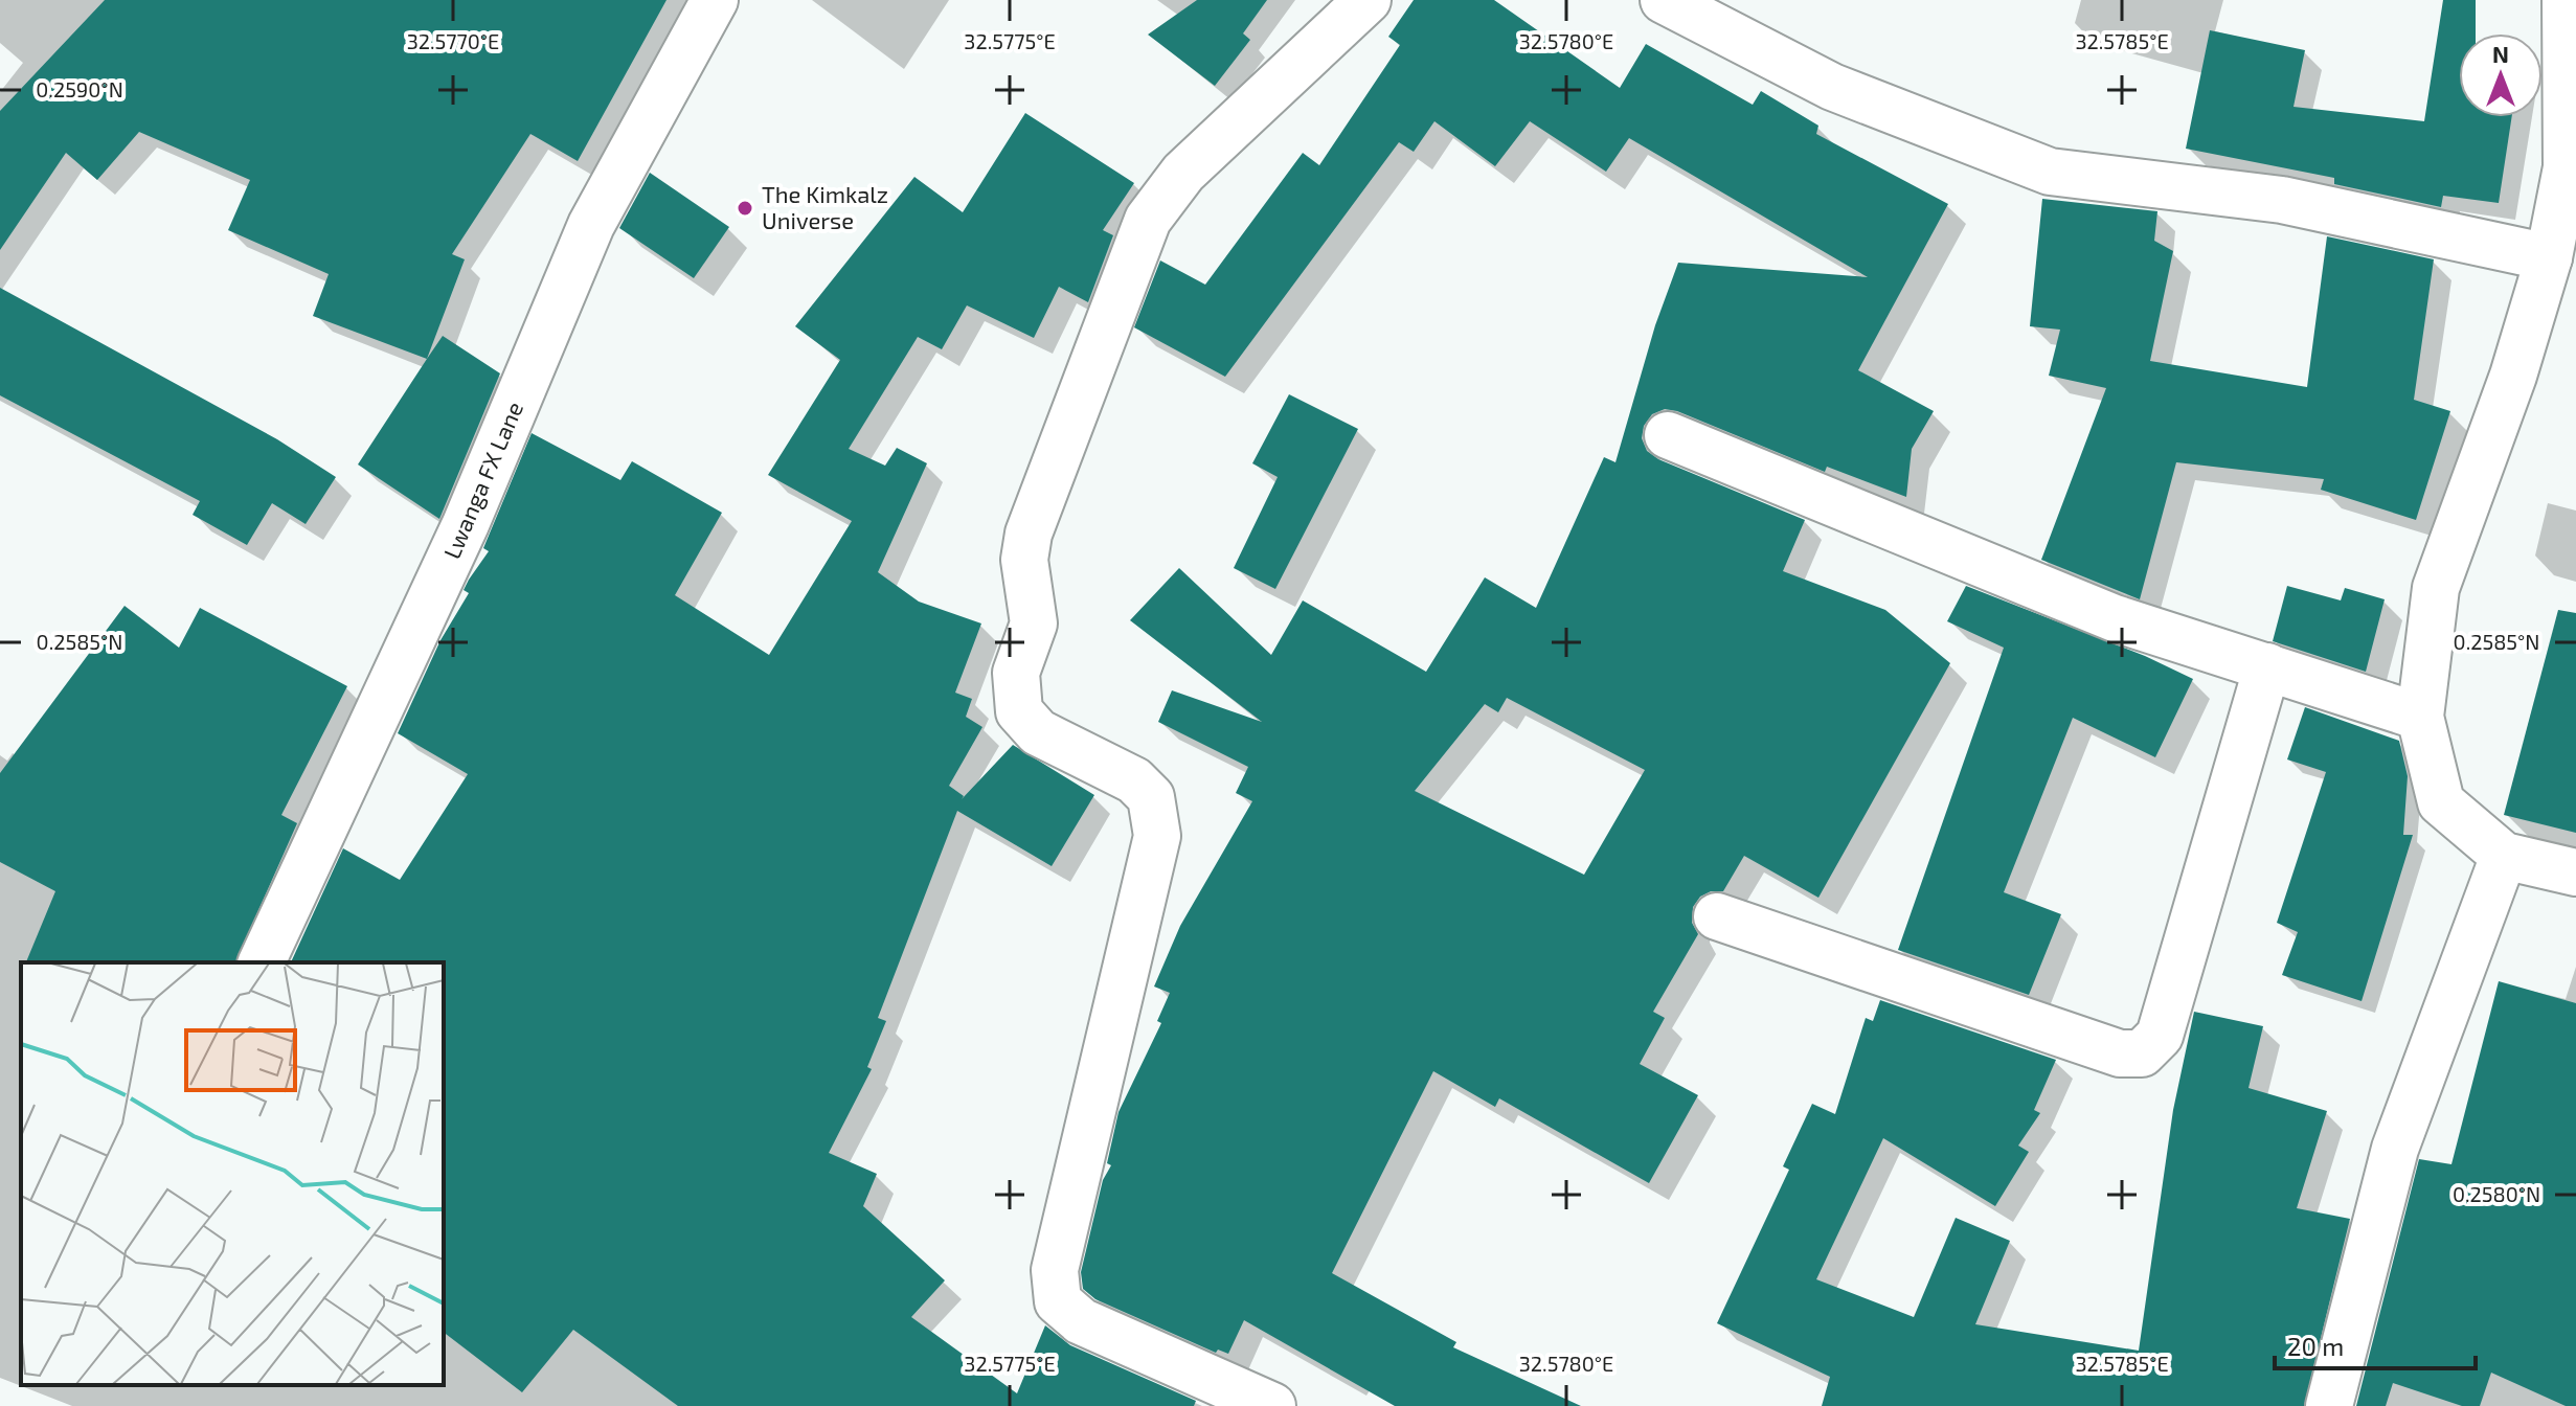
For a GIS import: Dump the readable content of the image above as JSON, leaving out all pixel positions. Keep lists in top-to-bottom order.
{
  "streets": {
    "street": ["Lwanga FX Lane"]
  },
  "places": ["The Kimkalz Universe"],
  "scale_bar": "20 m",
  "north": "top",
  "coordinates": [
    "32.5770°E",
    "32.5775°E",
    "32.5780°E",
    "32.5785°E",
    "0.2590°N",
    "0.2585°N",
    "0.2580°N"
  ]
}
